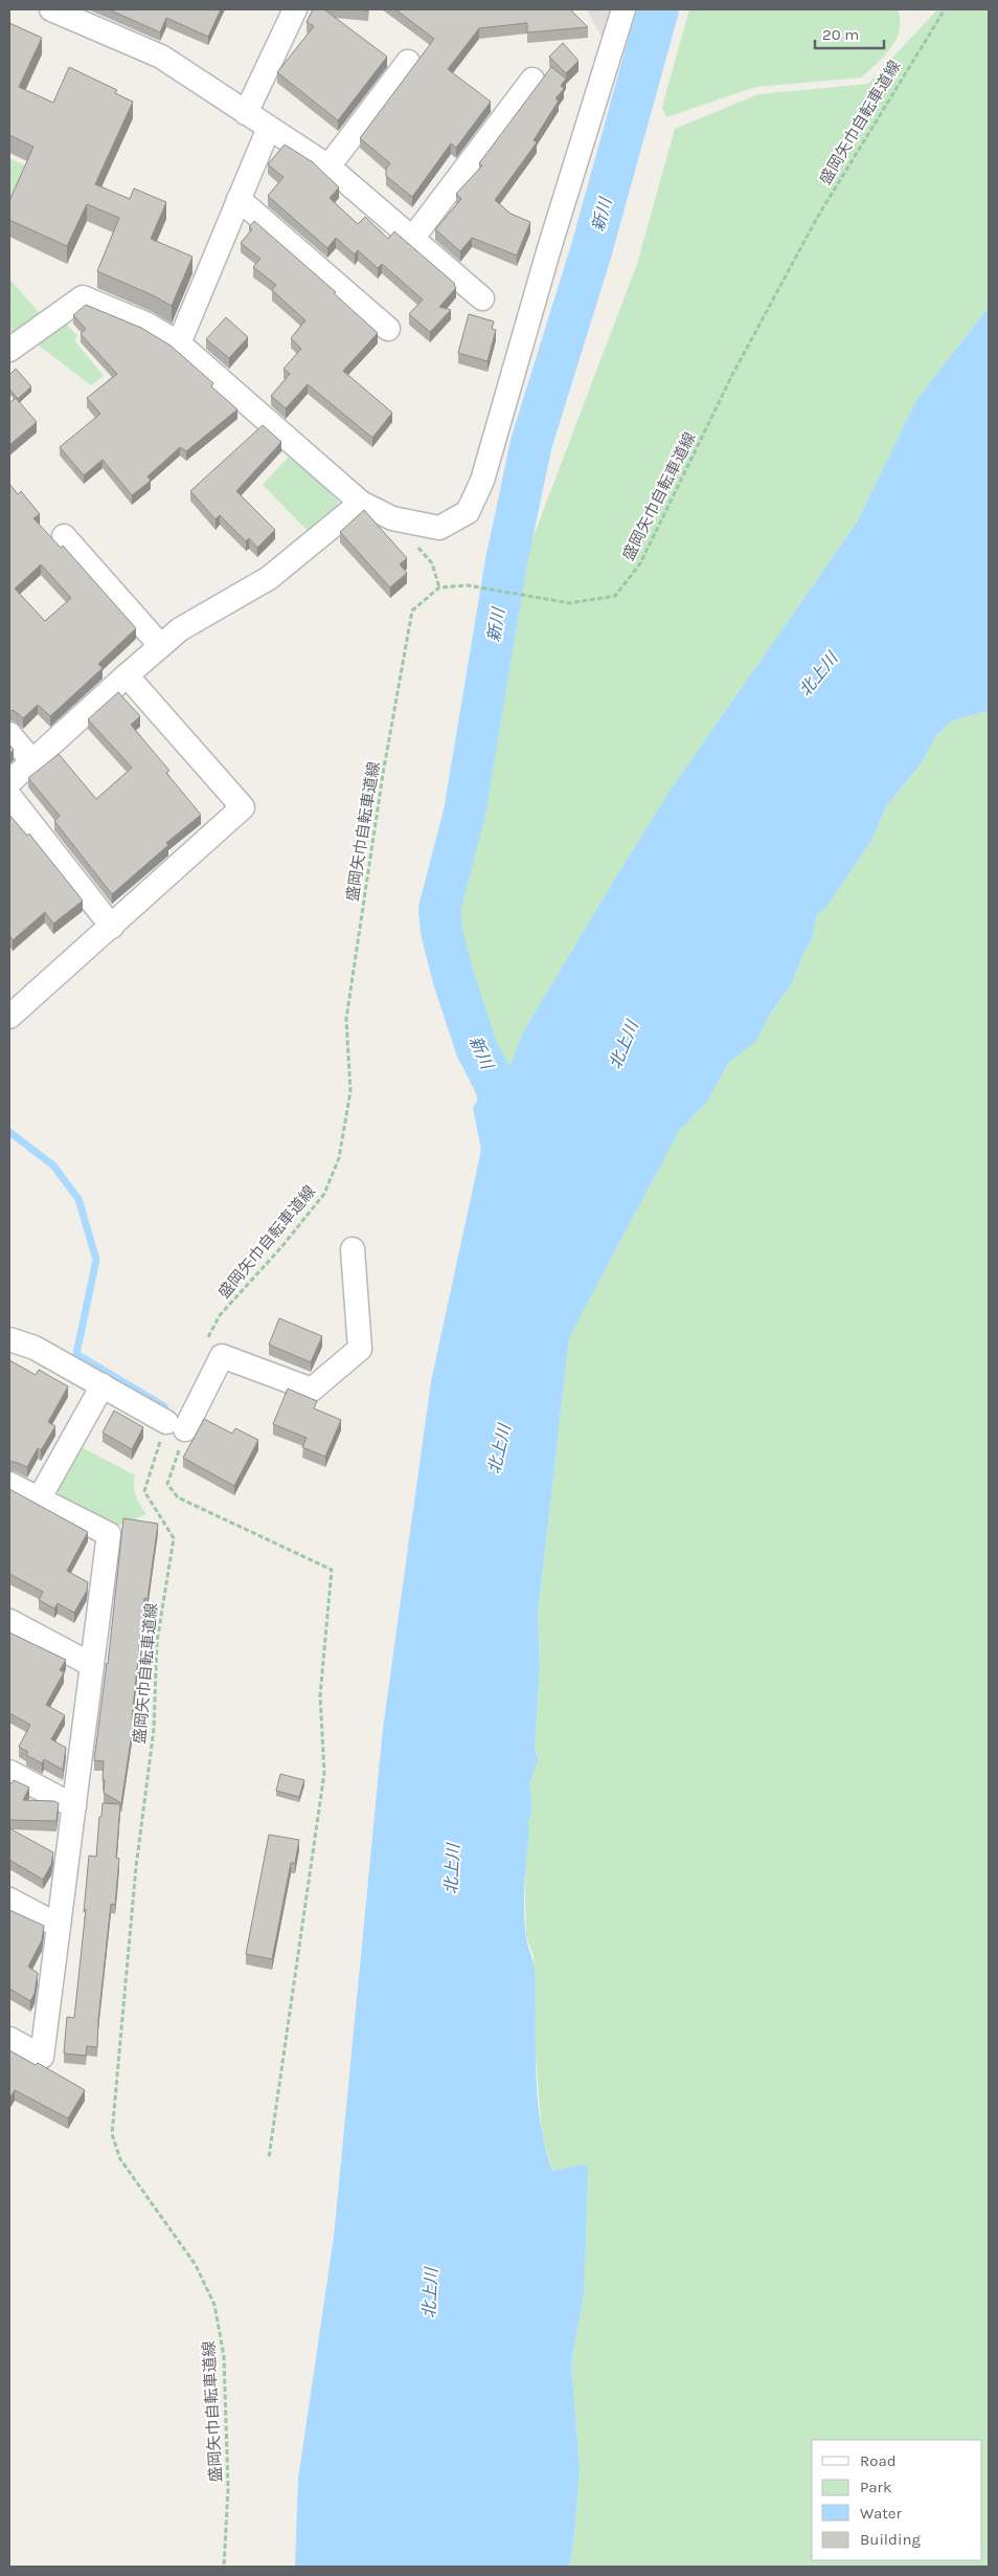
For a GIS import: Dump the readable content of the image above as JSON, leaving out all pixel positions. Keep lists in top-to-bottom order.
{
  "streets": {
    "path": ["盛岡矢巾自転車道線"]
  },
  "water": ["新川", "北上川"],
  "legend": [
    "Road",
    "Park",
    "Water",
    "Building"
  ],
  "scale_bar": "20 m"
}
